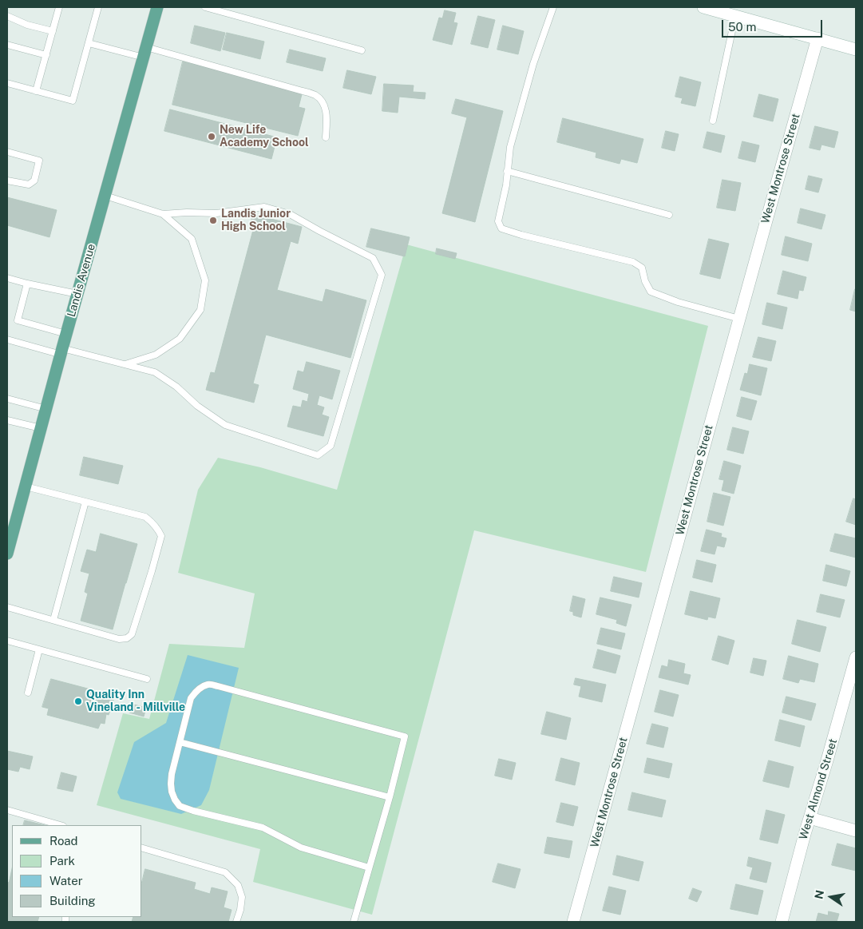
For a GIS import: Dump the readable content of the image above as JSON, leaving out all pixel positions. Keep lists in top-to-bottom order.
{
  "streets": {
    "main road": ["Landis Avenue"],
    "street": ["West Montrose Street", "West Almond Street"]
  },
  "places": ["New Life Academy School", "Landis Junior High School", "Quality Inn Vineland - Millville"],
  "legend": [
    "Road",
    "Park",
    "Water",
    "Building"
  ],
  "scale_bar": "50 m",
  "north": "left"
}
